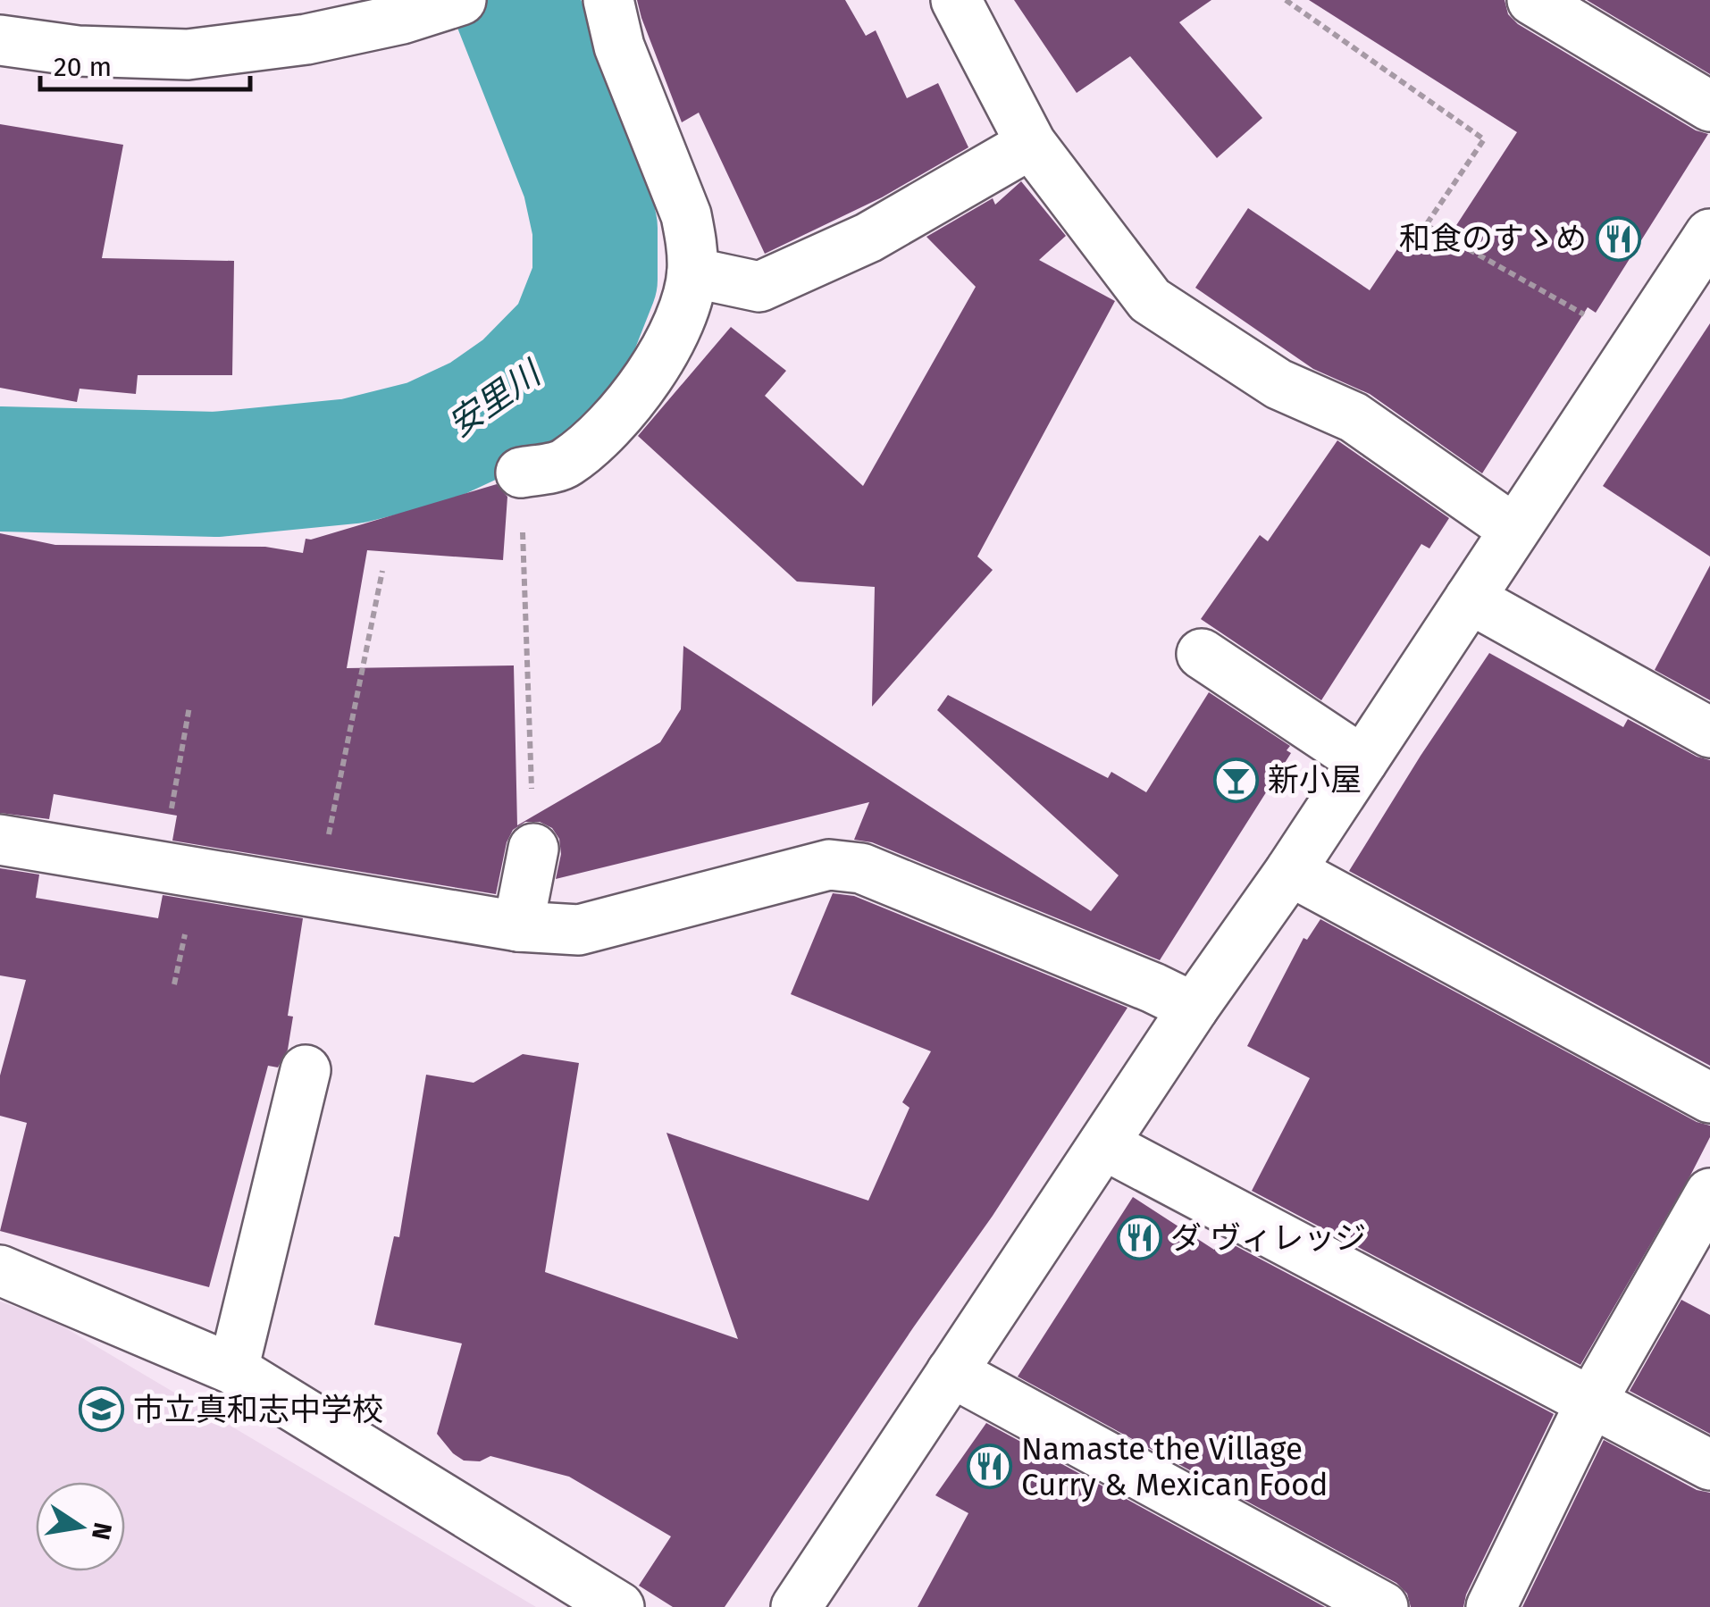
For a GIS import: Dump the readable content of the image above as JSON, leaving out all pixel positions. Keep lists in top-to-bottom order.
{
  "water": ["安里川"],
  "places": {
    "restaurant": ["和食のすゝめ", "ダ ヴィレッジ", "Namaste the Village Curry & Mexican Food"],
    "bar": ["新小屋"],
    "school or university": ["市立真和志中学校"]
  },
  "scale_bar": "20 m",
  "north": "right"
}
